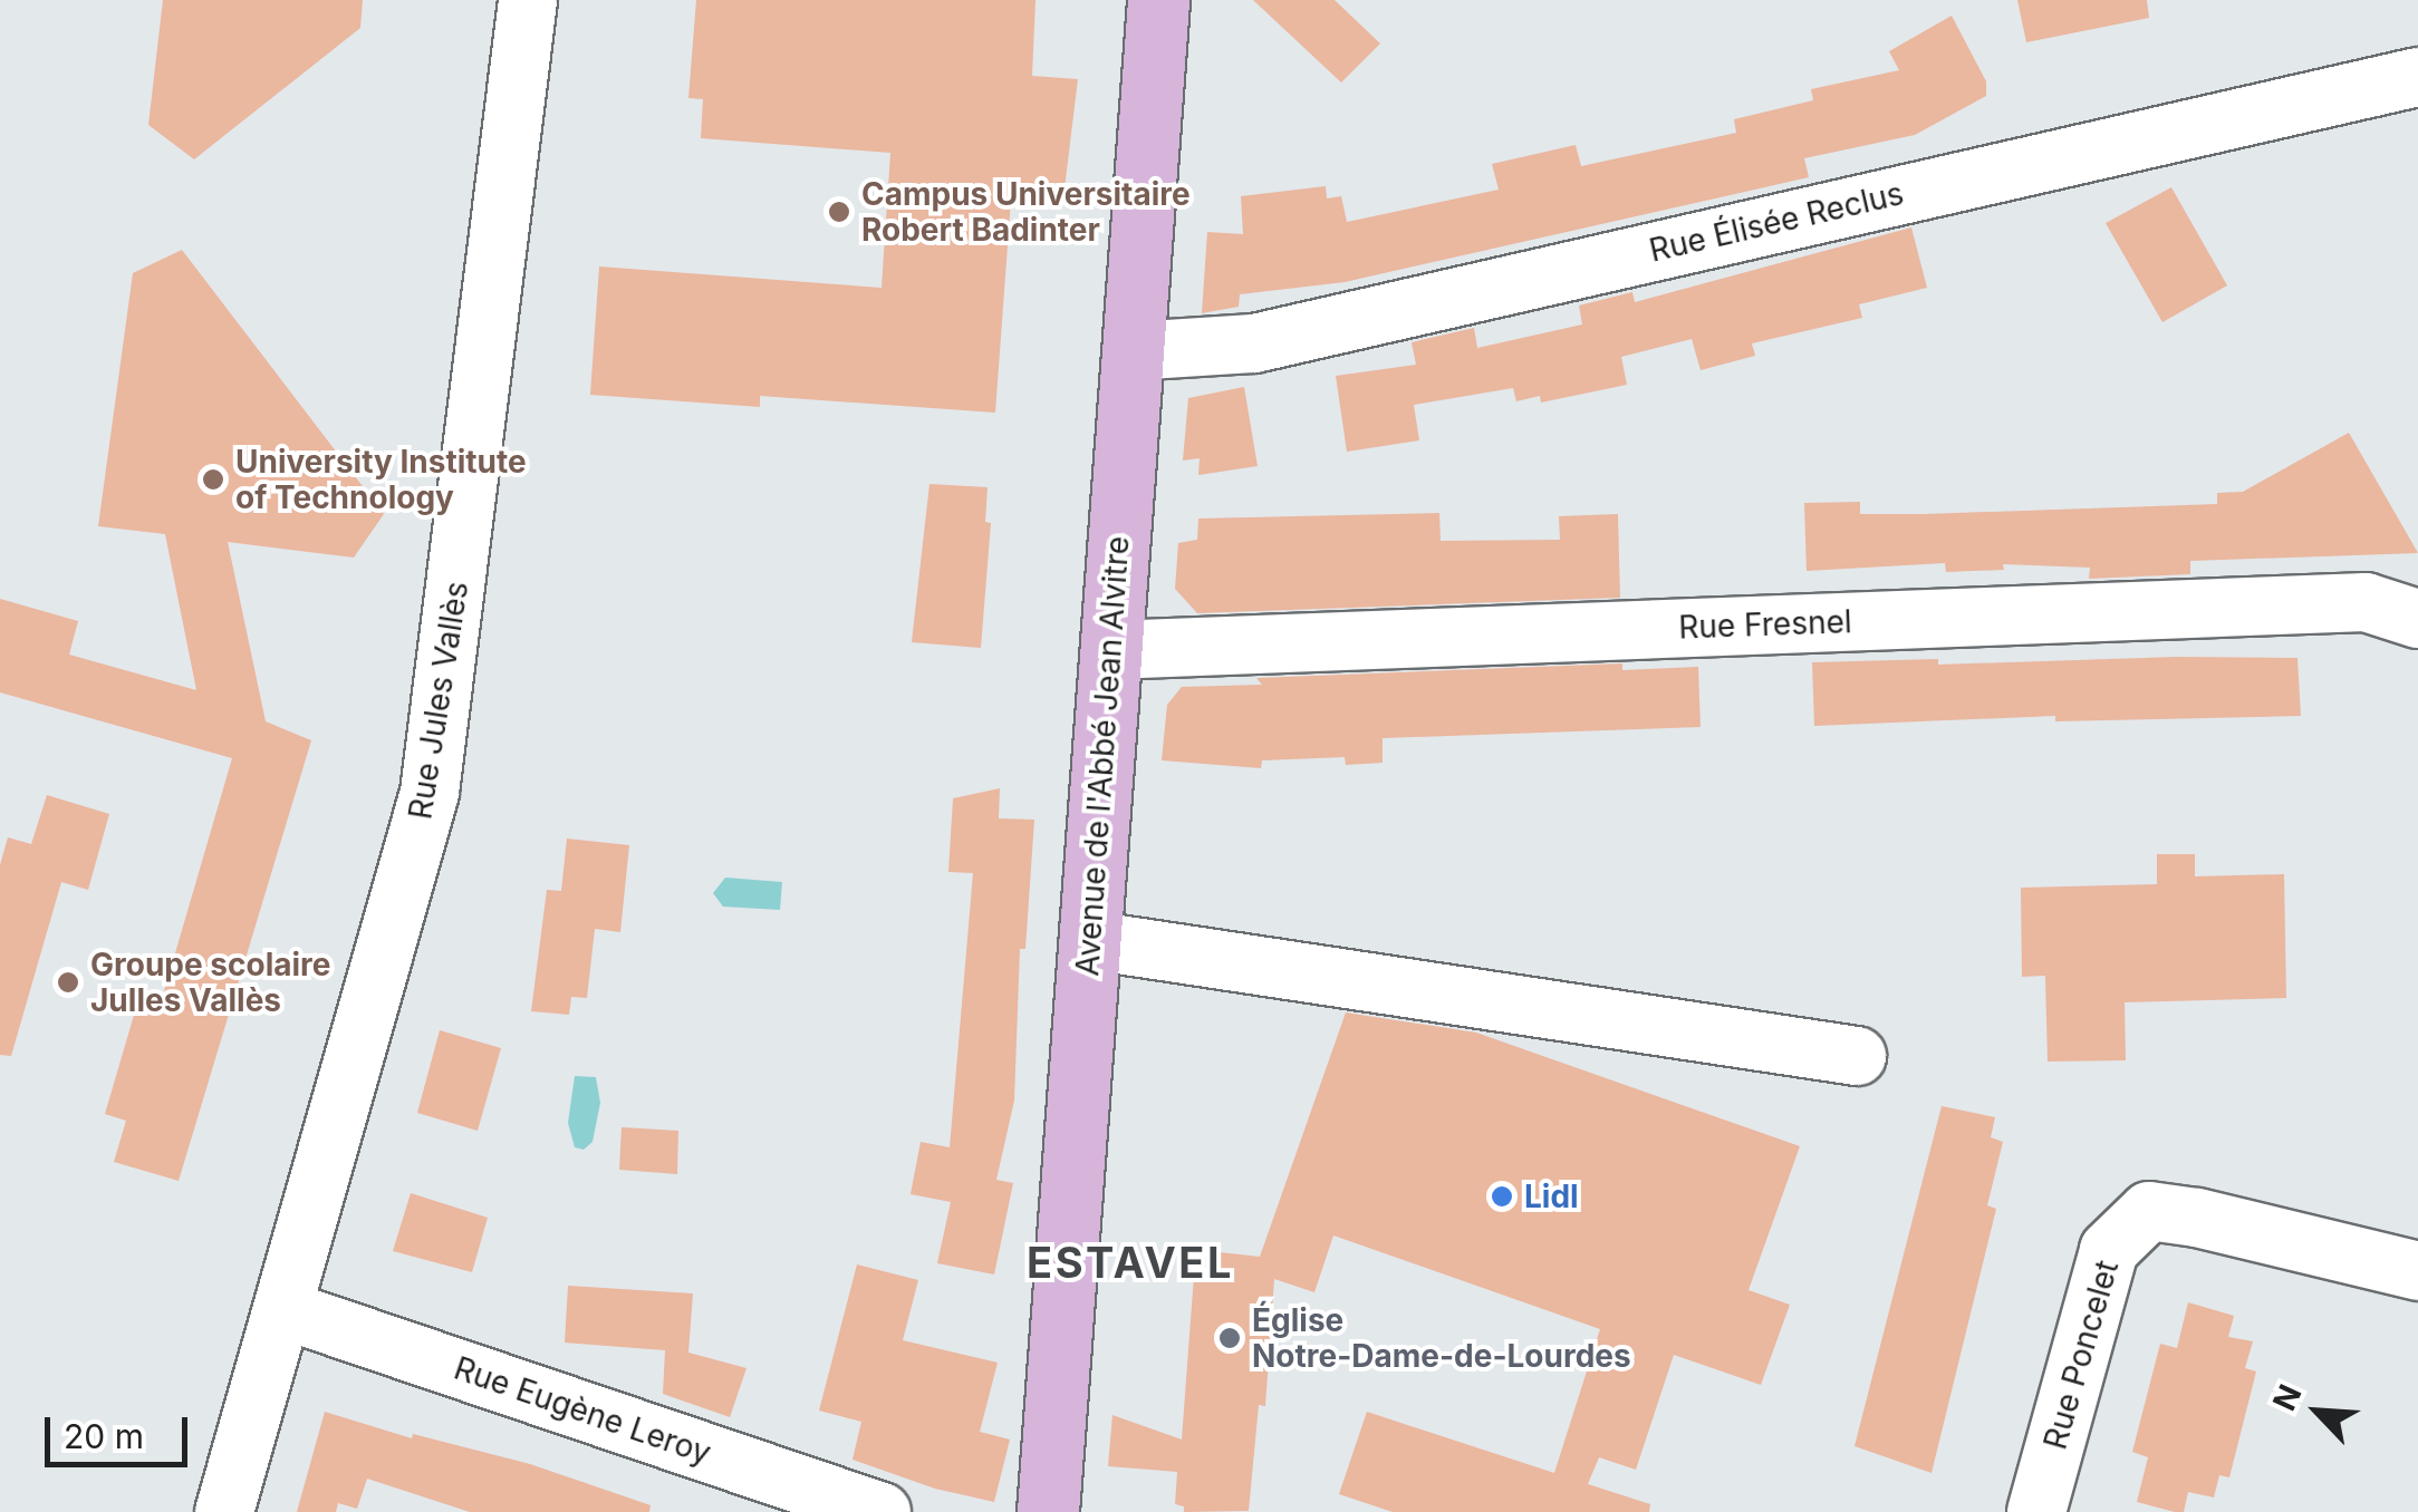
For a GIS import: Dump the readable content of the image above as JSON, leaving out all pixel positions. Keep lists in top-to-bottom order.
{
  "streets": {
    "main road": ["Avenue de l'Abbé Jean Alvitre"],
    "street": [
      "Rue Élisée Reclus",
      "Rue Fresnel",
      "Rue Jules Vallès",
      "Rue Poncelet",
      "Rue Eugène Leroy"
    ]
  },
  "crossings": [
    ["Rue Élisée Reclus", "Avenue de l'Abbé Jean Alvitre"],
    ["Rue Fresnel", "Avenue de l'Abbé Jean Alvitre"],
    ["Rue Jules Vallès", "Rue Eugène Leroy"]
  ],
  "districts": ["ESTAVEL"],
  "places": [
    "Campus Universitaire Robert Badinter",
    "University Institute of Technology",
    "Groupe scolaire Julles Vallès",
    "Lidl",
    "Église Notre-Dame-de-Lourdes"
  ],
  "scale_bar": "20 m",
  "north": "top left"
}
